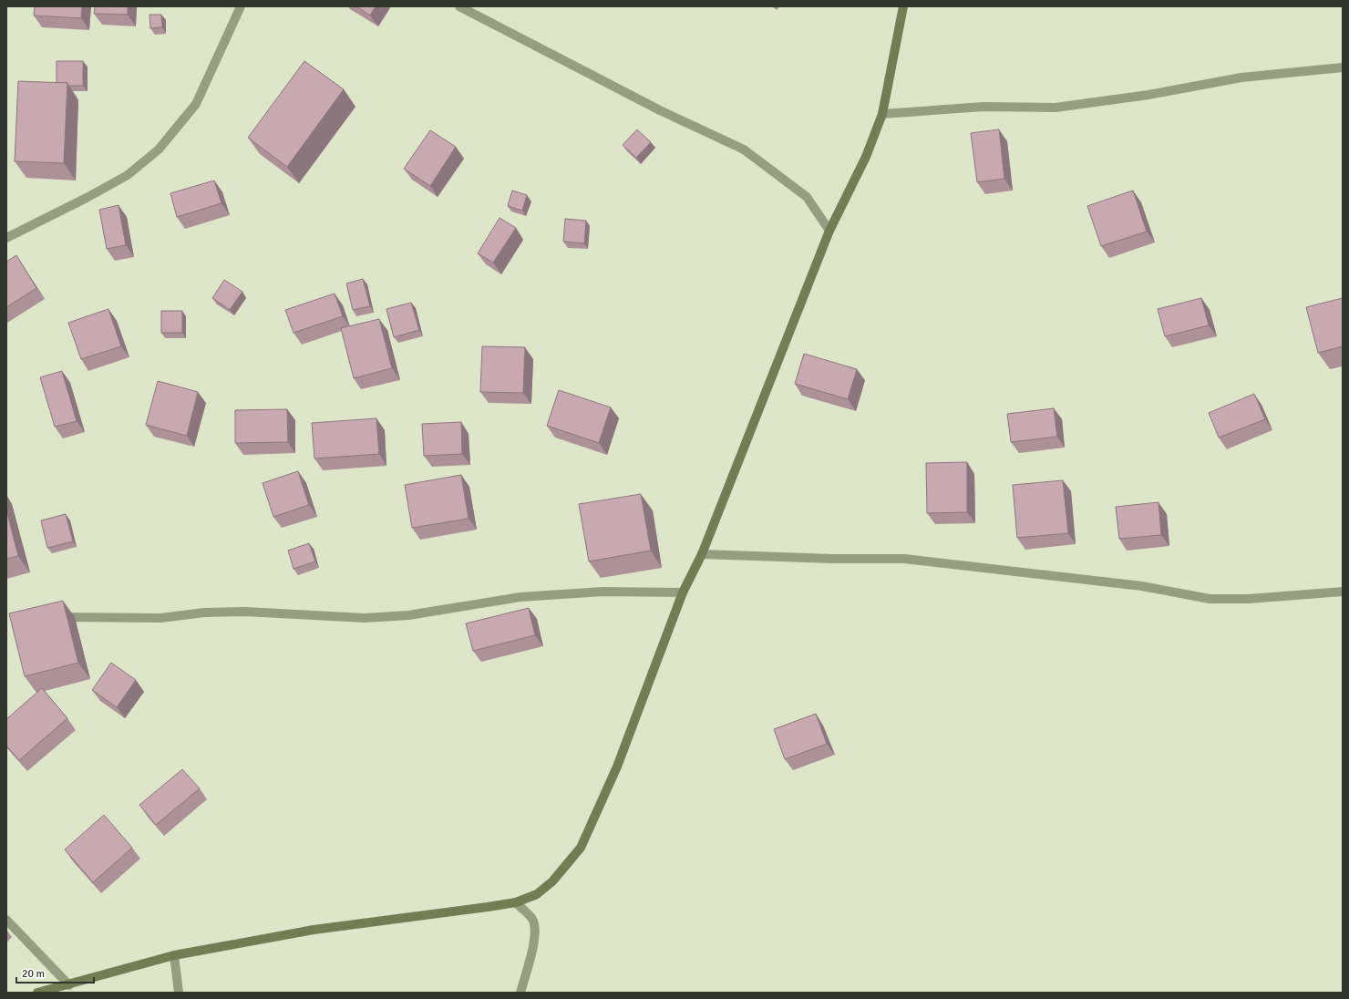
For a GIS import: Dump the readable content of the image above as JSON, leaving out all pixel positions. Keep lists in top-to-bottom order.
{
  "scale_bar": "20 m"
}
